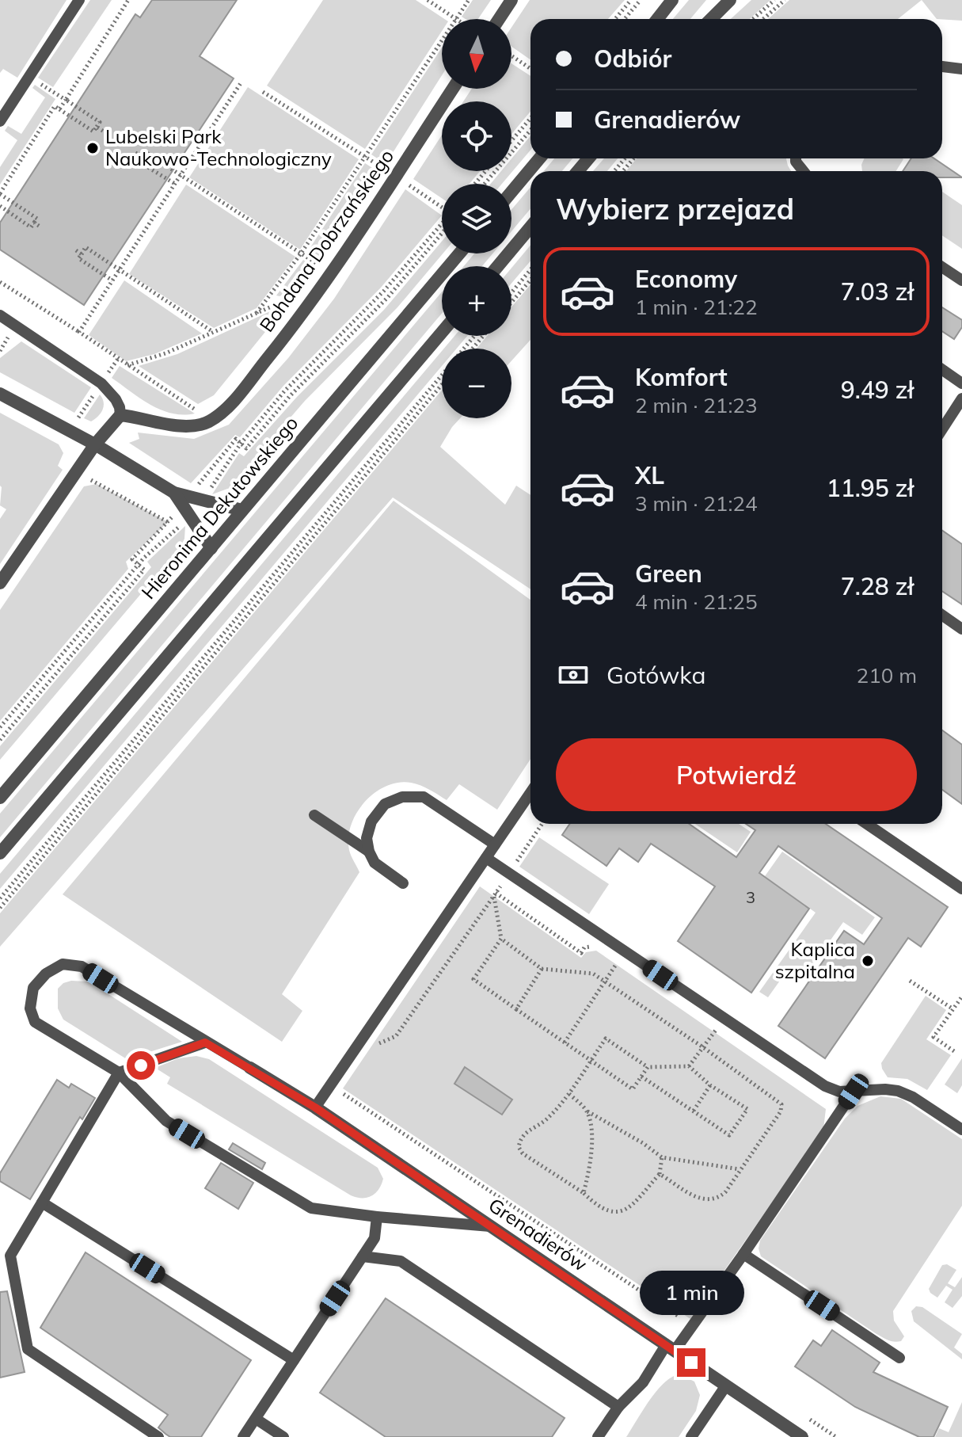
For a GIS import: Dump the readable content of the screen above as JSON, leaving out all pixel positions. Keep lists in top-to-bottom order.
{
  "streets": {
    "street": ["Bohdana Dobrzańskiego", "Hieronima Dekutowskiego", "Grenadierów"]
  },
  "places": ["Lubelski Park Naukowo-Technologiczny", "Kaplica szpitalna"],
  "house_numbers": ["3"],
  "north": "bottom",
  "page": {
    "map_buttons": ["+", "−"],
    "banner": ["Odbiór", "Grenadierów"],
    "heading": "Wybierz przejazd",
    "list": [
      {
        "name": "Economy",
        "note": "1 min · 21:22",
        "value": "7.03 zł"
      },
      {
        "name": "Komfort",
        "note": "2 min · 21:23",
        "value": "9.49 zł"
      },
      {
        "name": "XL",
        "note": "3 min · 21:24",
        "value": "11.95 zł"
      },
      {
        "name": "Green",
        "note": "4 min · 21:25",
        "value": "7.28 zł"
      }
    ],
    "pay": ["Gotówka", "210 m"],
    "buttons": "Potwierdź",
    "bubble": "1 min"
  }
}
